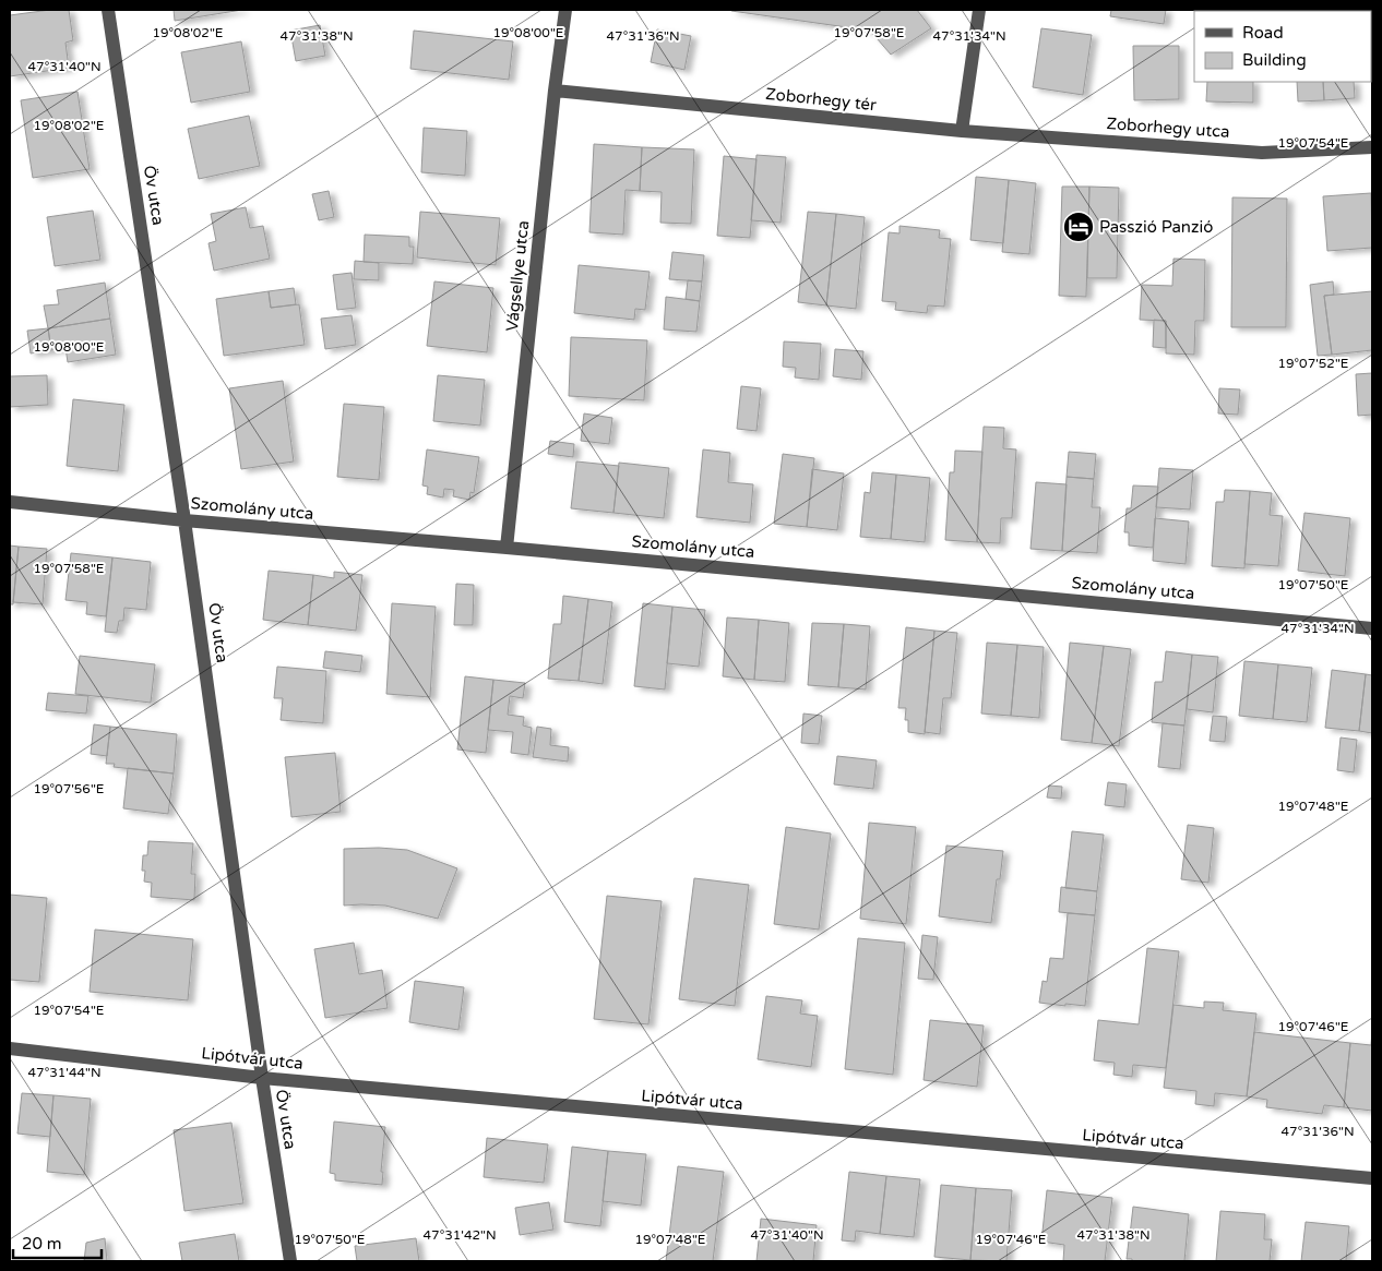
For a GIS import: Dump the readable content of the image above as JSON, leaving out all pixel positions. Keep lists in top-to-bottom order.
{
  "streets": {
    "street": [
      "Zoborhegy tér",
      "Zoborhegy utca",
      "Öv utca",
      "Vágsellye utca",
      "Szomolány utca",
      "Lipótvár utca"
    ]
  },
  "crossings": [
    ["Zoborhegy tér", "Zoborhegy utca"],
    ["Zoborhegy tér", "Vágsellye utca"],
    ["Öv utca", "Szomolány utca"],
    ["Öv utca", "Lipótvár utca"],
    ["Vágsellye utca", "Szomolány utca"]
  ],
  "places": {
    "hotel": ["Passzió Panzió"]
  },
  "legend": ["Road", "Building"],
  "scale_bar": "20 m",
  "coordinates": [
    "19°08'02\"E",
    "19°08'00\"E",
    "19°07'58\"E",
    "47°31'38\"N",
    "47°31'36\"N",
    "47°31'34\"N",
    "47°31'40\"N",
    "19°07'54\"E",
    "19°07'52\"E",
    "19°07'50\"E",
    "19°07'56\"E",
    "19°07'48\"E",
    "19°07'46\"E",
    "47°31'44\"N",
    "47°31'42\"N"
  ]
}
